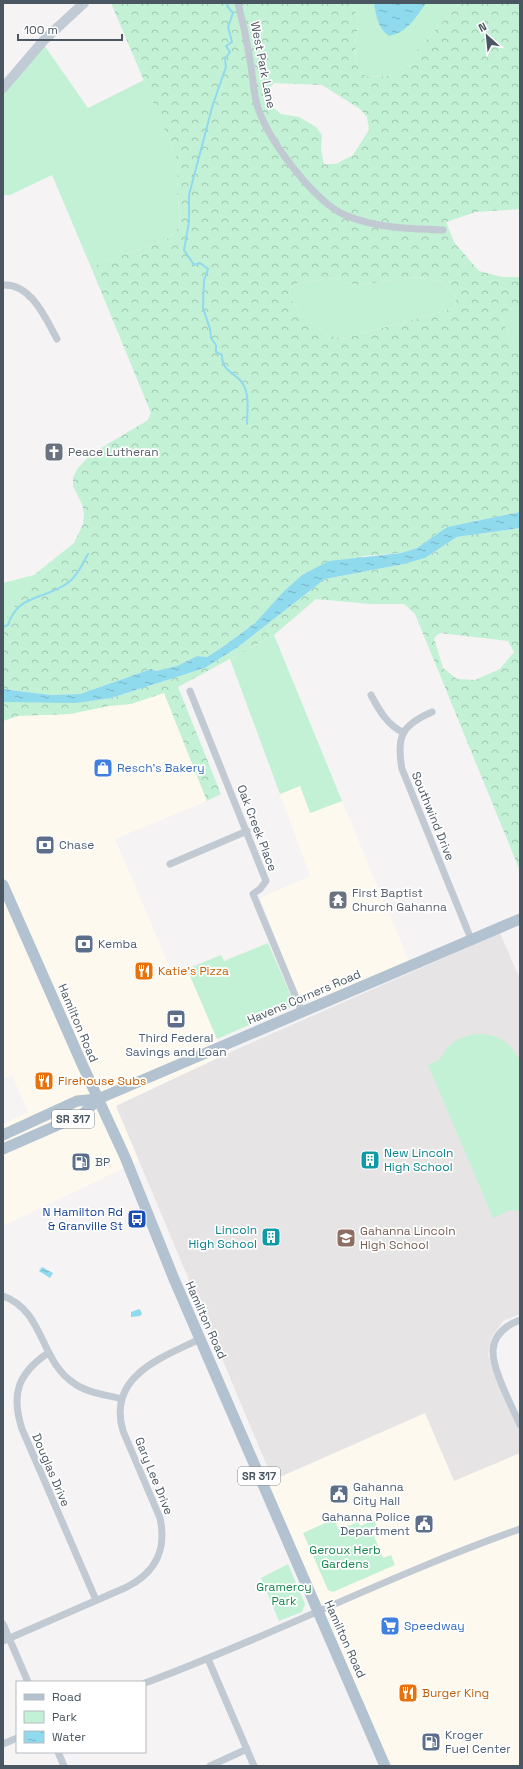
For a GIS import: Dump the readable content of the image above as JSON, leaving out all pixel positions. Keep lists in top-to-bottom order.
{
  "streets": {
    "main road": ["Havens Corners Road", "Hamilton Road", "SR 317"],
    "street": [
      "West Park Lane",
      "Southwind Drive",
      "Oak Creek Place",
      "Douglas Drive",
      "Gary Lee Drive"
    ]
  },
  "crossings": [
    ["Southwind Drive", "Havens Corners Road"],
    ["Oak Creek Place", "Havens Corners Road"],
    ["Havens Corners Road", "Hamilton Road"],
    ["Havens Corners Road", "SR 317"],
    ["Hamilton Road", "SR 317"],
    ["Hamilton Road", "Gary Lee Drive"],
    ["Douglas Drive", "Gary Lee Drive"]
  ],
  "parks": ["Geroux Herb Gardens", "Gramercy Park"],
  "places": {
    "church": ["Peace Lutheran"],
    "shop": ["Resch's Bakery"],
    "bank": ["Chase", "Kemba", "Third Federal Savings and Loan"],
    "temple": ["First Baptist Church Gahanna"],
    "restaurant": ["Katie's Pizza", "Firehouse Subs", "Burger King"],
    "building": ["New Lincoln High School", "Lincoln High School"],
    "fuel station": ["BP", "Kroger Fuel Center"],
    "bus stop": ["N Hamilton Rd & Granville St"],
    "school or university": ["Gahanna Lincoln High School"],
    "public building": ["Gahanna City Hall", "Gahanna Police Department"],
    "supermarket": ["Speedway"]
  },
  "legend": ["Road", "Park", "Water"],
  "scale_bar": "100 m",
  "north": "top left"
}
